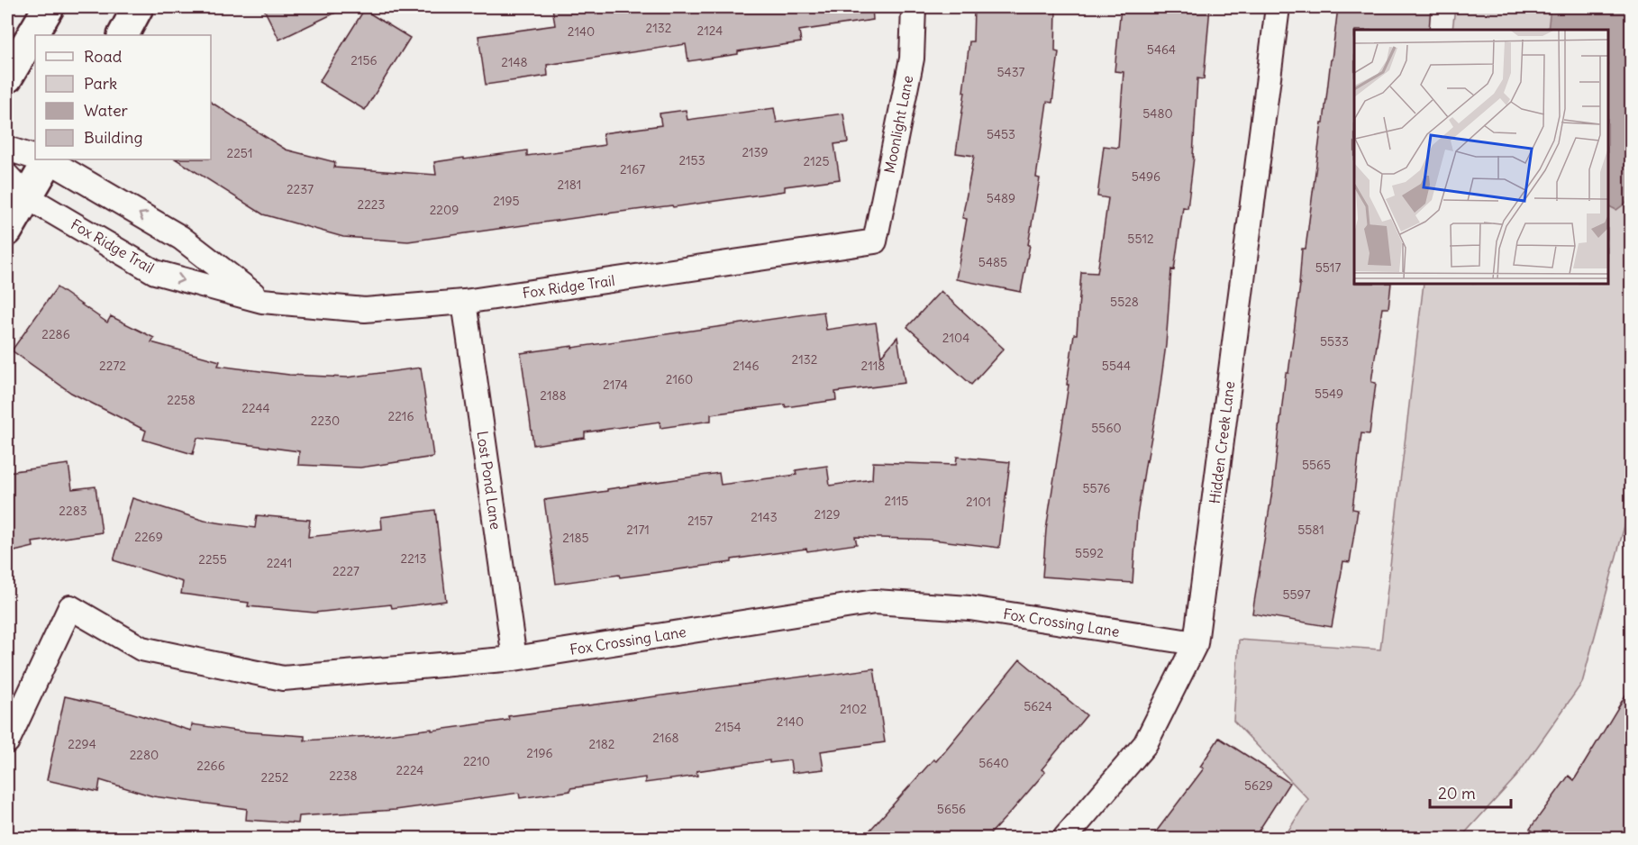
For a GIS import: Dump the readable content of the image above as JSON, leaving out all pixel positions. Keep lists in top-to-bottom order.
{
  "streets": {
    "street": [
      "Moonlight Lane",
      "Fox Ridge Trail",
      "Hidden Creek Lane",
      "Lost Pond Lane",
      "Fox Crossing Lane"
    ]
  },
  "crossings": [
    ["Moonlight Lane", "Fox Ridge Trail"],
    ["Fox Ridge Trail", "Lost Pond Lane"],
    ["Hidden Creek Lane", "Fox Crossing Lane"],
    ["Lost Pond Lane", "Fox Crossing Lane"]
  ],
  "house_numbers": [
    "2132",
    "2124",
    "2140",
    "5464",
    "2156",
    "2148",
    "5437",
    "5480",
    "5453",
    "2139",
    "2251",
    "2153",
    "2125",
    "2167",
    "5496",
    "2181",
    "2237",
    "5489",
    "2195",
    "2223",
    "2209",
    "5512",
    "5485",
    "5517",
    "5528",
    "2286",
    "2104",
    "5533",
    "2132",
    "2272",
    "2146",
    "2118",
    "5544",
    "2160",
    "2174",
    "5549",
    "2188",
    "2258",
    "2244",
    "2216",
    "2230",
    "5560",
    "5565",
    "5576",
    "2115",
    "2101",
    "2283",
    "2129",
    "2143",
    "2157",
    "2171",
    "5581",
    "2269",
    "2185",
    "5592",
    "2213",
    "2255",
    "2241",
    "2227",
    "5597",
    "5624",
    "2102",
    "2140",
    "2154",
    "2168",
    "2294",
    "2182",
    "2196",
    "2280",
    "2210",
    "5640",
    "2266",
    "2224",
    "2238",
    "2252",
    "5629",
    "5656"
  ],
  "legend": [
    "Road",
    "Park",
    "Water",
    "Building"
  ],
  "scale_bar": "20 m"
}
